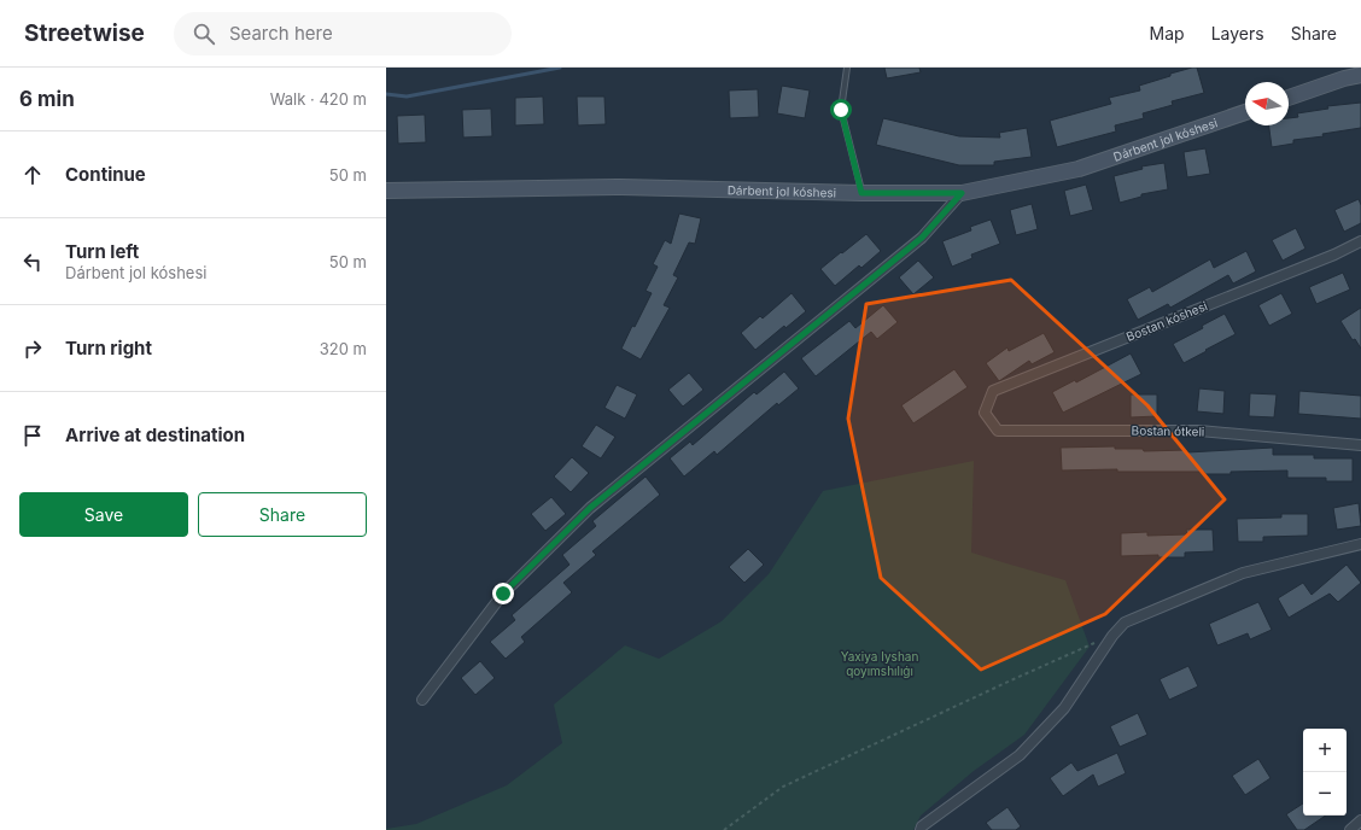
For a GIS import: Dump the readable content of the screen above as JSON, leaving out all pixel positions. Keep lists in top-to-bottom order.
{
  "streets": {
    "main road": ["Dárbent jol kóshesi"],
    "street": ["Bostan kóshesi", "Bostan ótkeli"]
  },
  "crossings": [
    ["Bostan kóshesi", "Bostan ótkeli"]
  ],
  "parks": ["Yaxiya Iyshan qoyımshılıǵı"],
  "north": "left",
  "page": {
    "header": "Streetwise",
    "search": "Search here",
    "nav": ["Map", "Layers", "Share"],
    "heading": ["6 min", "Walk · 420 m"],
    "list": [
      ["Continue", "50 m"],
      ["Turn left", "Dárbent jol kóshesi", "50 m"],
      ["Turn right", "320 m"],
      "Arrive at destination"
    ],
    "buttons": ["Save", "Share"],
    "map_buttons": ["+", "−"]
  }
}
